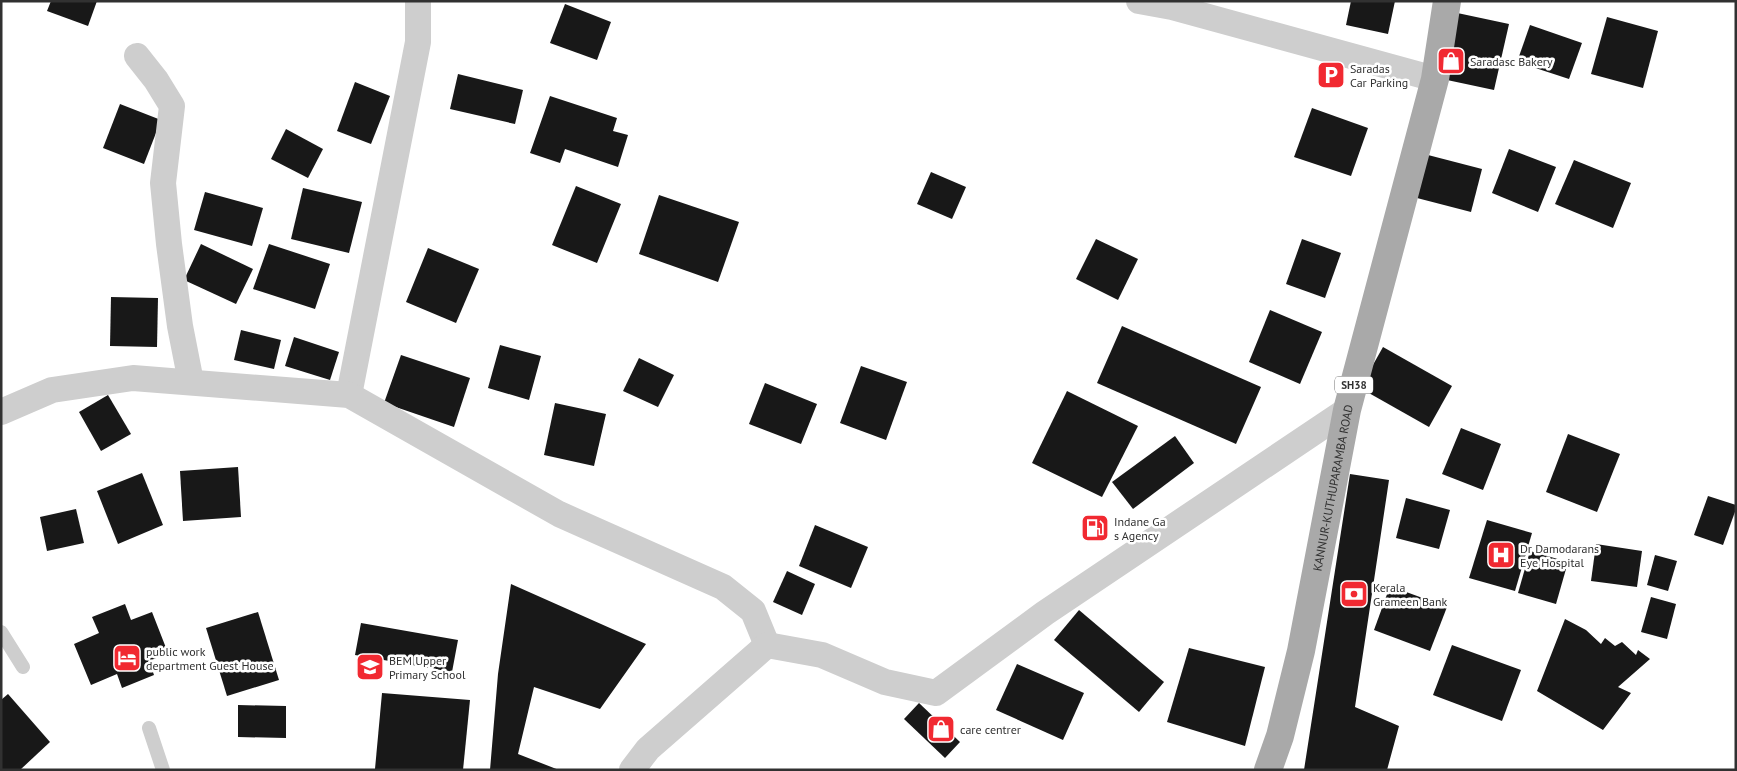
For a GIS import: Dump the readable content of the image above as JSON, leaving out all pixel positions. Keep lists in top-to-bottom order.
{
  "streets": {
    "main road": ["SH38", "KANNUR-KUTHUPARAMBA ROAD"]
  },
  "places": {
    "shop": ["Saradasc Bakery", "care centrer"],
    "parking": ["Saradas Car Parking"],
    "fuel station": ["Indane Ga s Agency"],
    "hospital": ["Dr Damodarans Eye Hospital"],
    "bank": ["Kerala Grameen Bank"],
    "hotel": ["public work department Guest House"],
    "school or university": ["BEM Upper Primary School"]
  }
}
